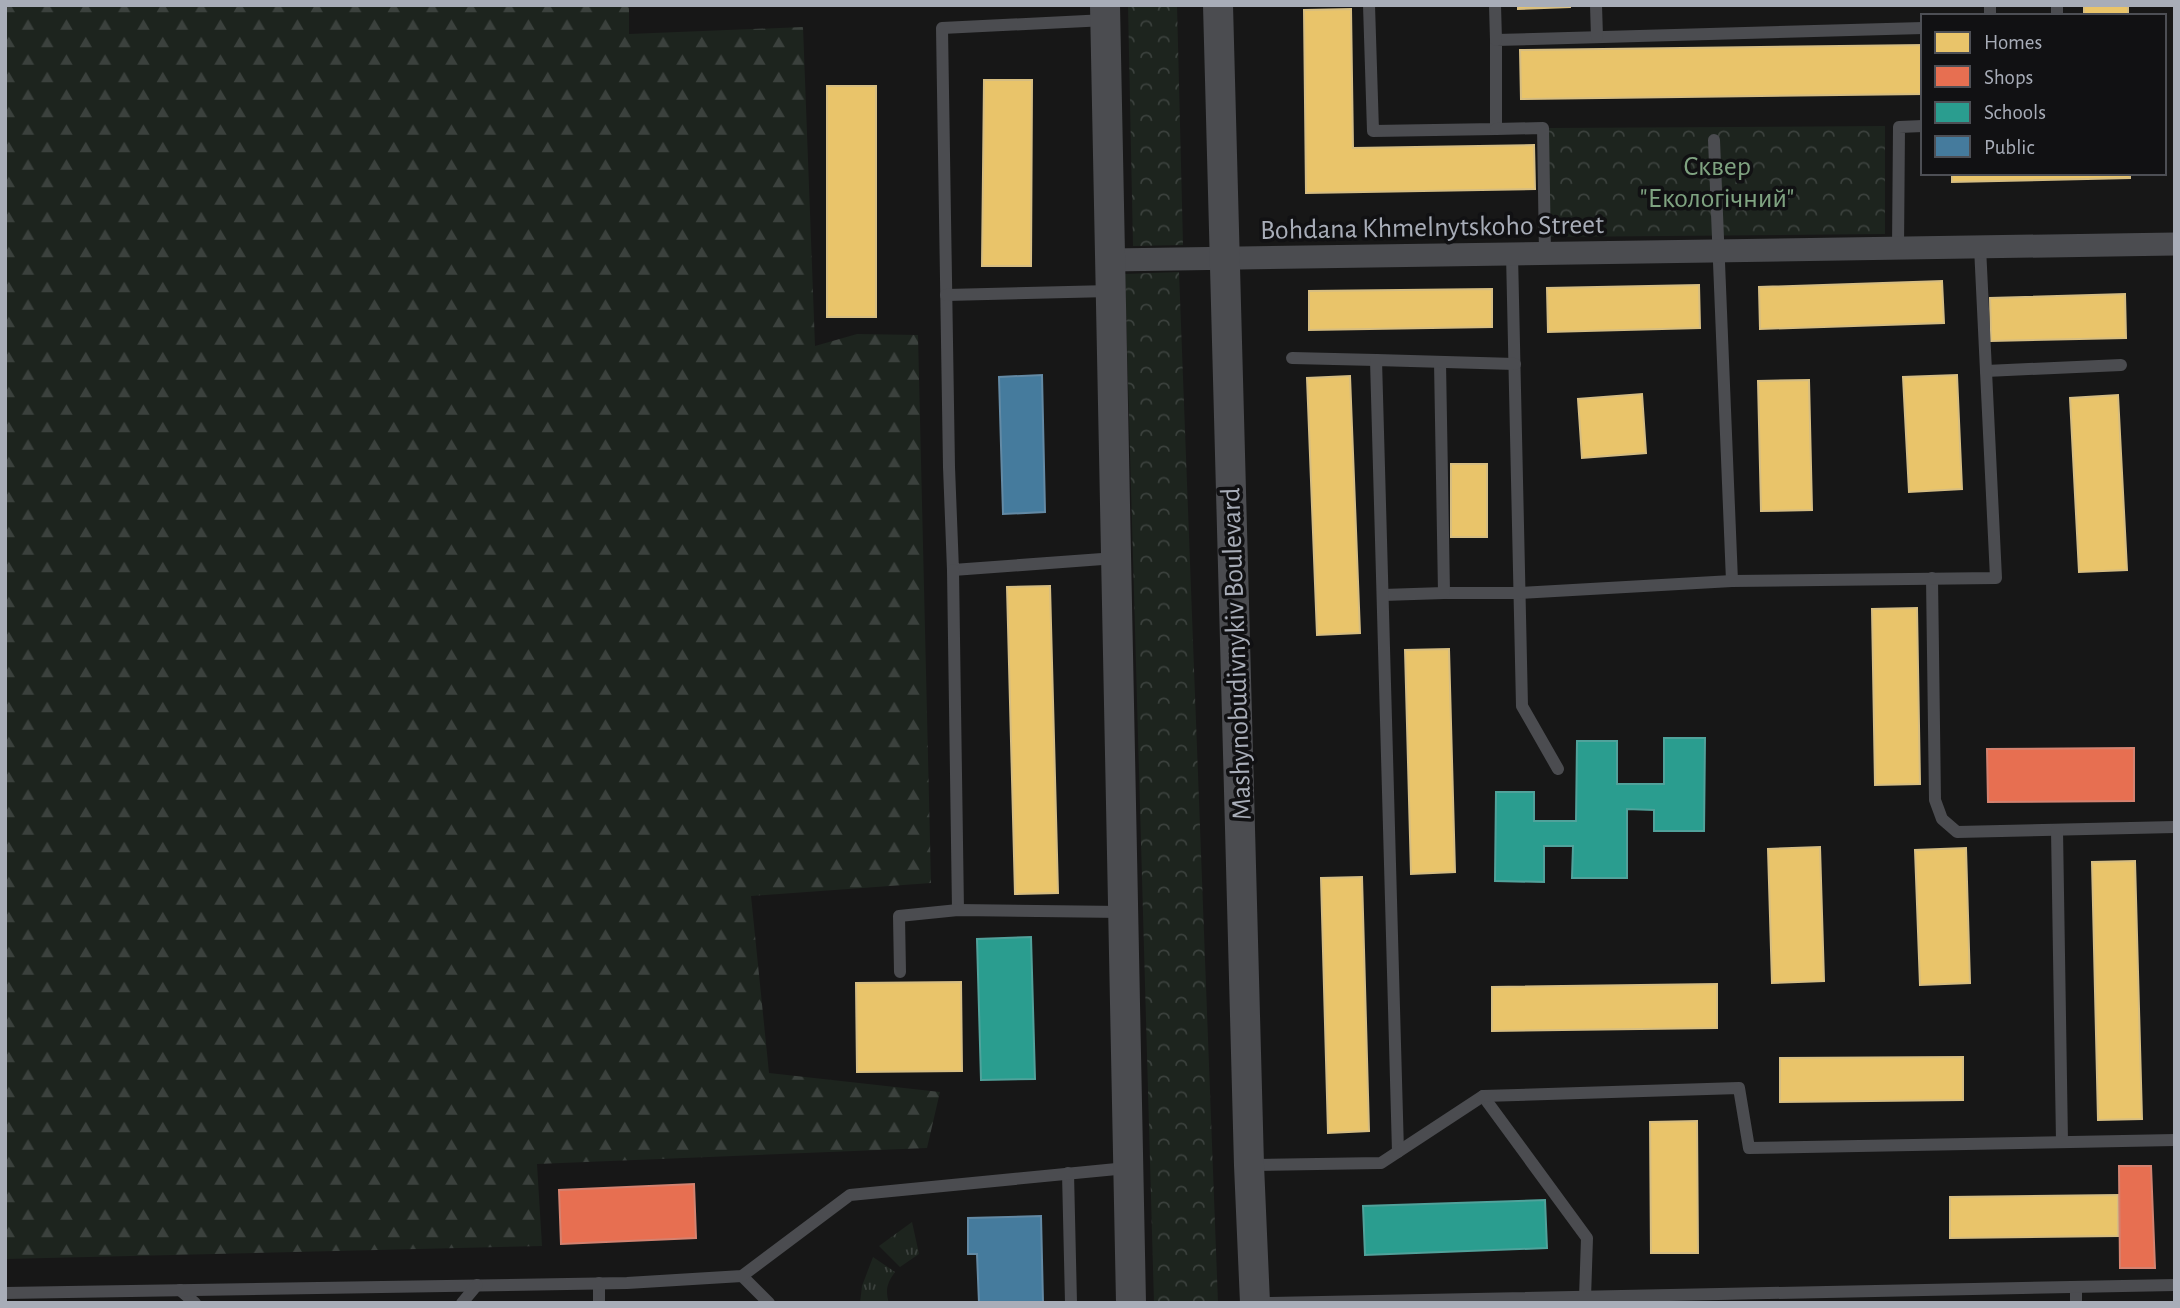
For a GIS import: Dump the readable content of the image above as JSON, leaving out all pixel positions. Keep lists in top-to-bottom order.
{
  "streets": {
    "street": ["Bohdana Khmelnytskoho Street", "Mashynobudivnykiv Boulevard"]
  },
  "crossings": [
    ["Bohdana Khmelnytskoho Street", "Mashynobudivnykiv Boulevard"]
  ],
  "parks": ["Сквер \"Екологічний\""],
  "legend": [
    "Homes",
    "Shops",
    "Schools",
    "Public"
  ]
}
